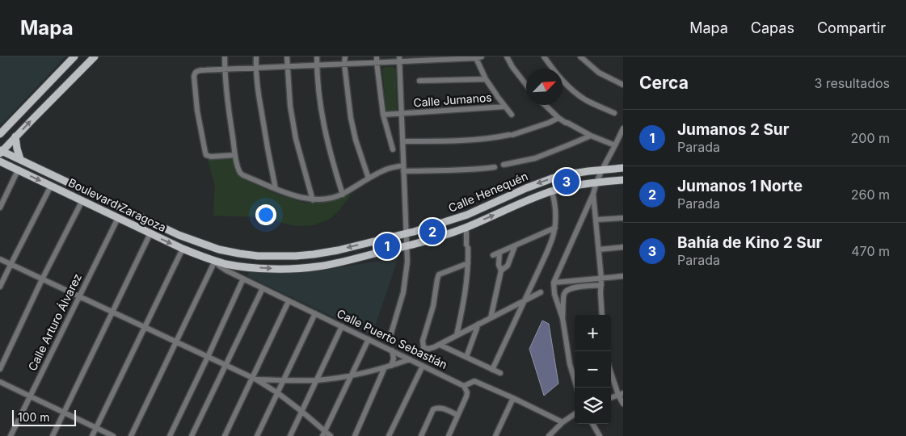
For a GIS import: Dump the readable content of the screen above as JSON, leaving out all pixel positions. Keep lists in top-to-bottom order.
{
  "streets": {
    "main road": ["Calle Henequén", "Boulevard Zaragoza"],
    "street": ["Calle Jumanos", "Calle Arturo Álvarez", "Calle Puerto Sebastián"]
  },
  "crossings": [
    ["Calle Jumanos", "Calle Henequén"],
    ["Calle Henequén", "Boulevard Zaragoza"],
    ["Boulevard Zaragoza", "Calle Arturo Álvarez"],
    ["Boulevard Zaragoza", "Calle Puerto Sebastián"]
  ],
  "scale_bar": "100 m",
  "north": "top right",
  "page": {
    "header": "Mapa",
    "nav": ["Mapa", "Capas", "Compartir"],
    "heading": ["Cerca", "3 resultados"],
    "list": [
      {
        "mark": "1",
        "name": "Jumanos 2 Sur",
        "note": "Parada",
        "value": "200 m"
      },
      {
        "mark": "2",
        "name": "Jumanos 1 Norte",
        "note": "Parada",
        "value": "260 m"
      },
      {
        "mark": "3",
        "name": "Bahía de Kino 2 Sur",
        "note": "Parada",
        "value": "470 m"
      }
    ],
    "pins": ["3", "2", "1"],
    "map_buttons": ["+", "−"],
    "scale": "100 m"
  }
}
